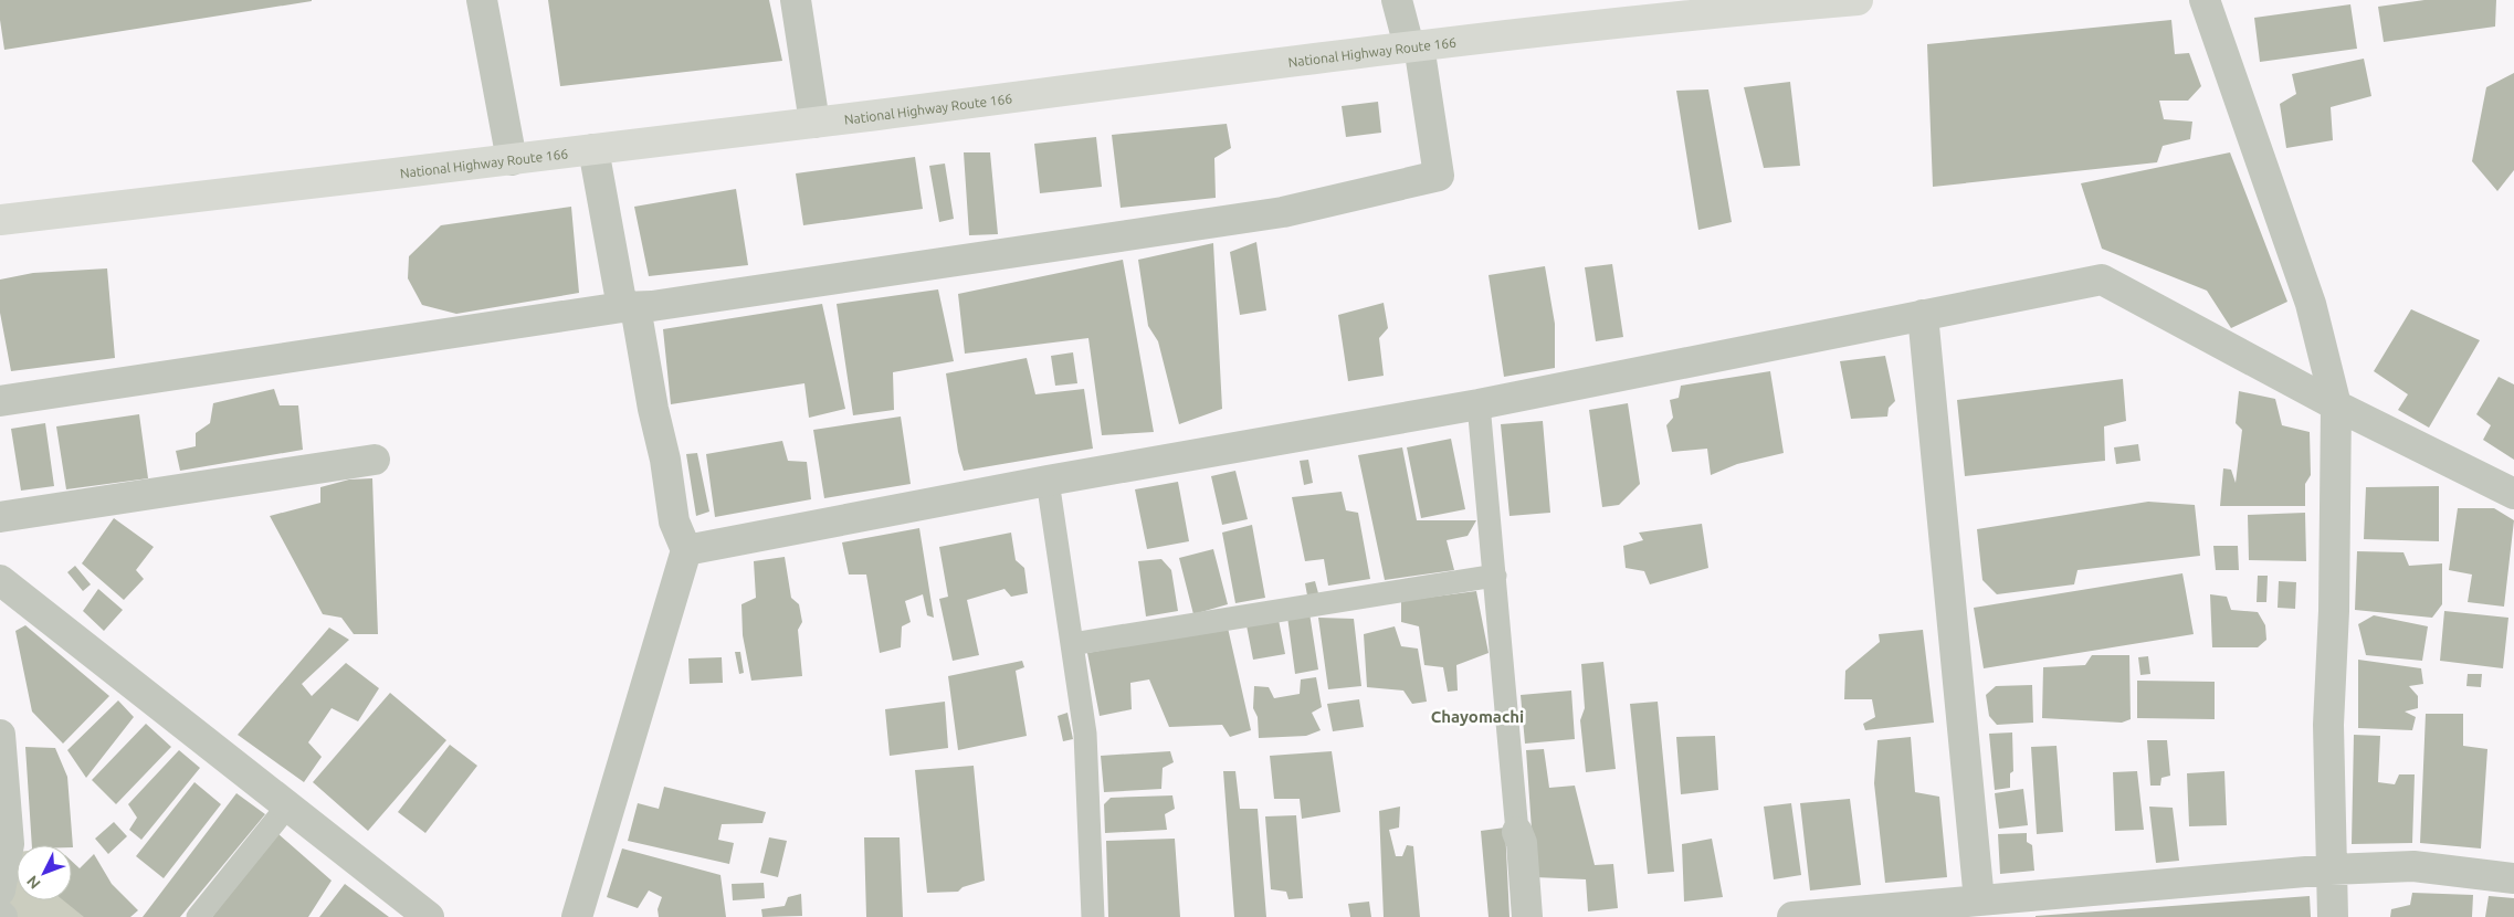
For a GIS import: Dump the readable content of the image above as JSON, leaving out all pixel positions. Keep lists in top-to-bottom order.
{
  "streets": {
    "highway": ["National Highway Route 166"]
  },
  "districts": ["Chayomachi"],
  "north": "bottom left"
}
